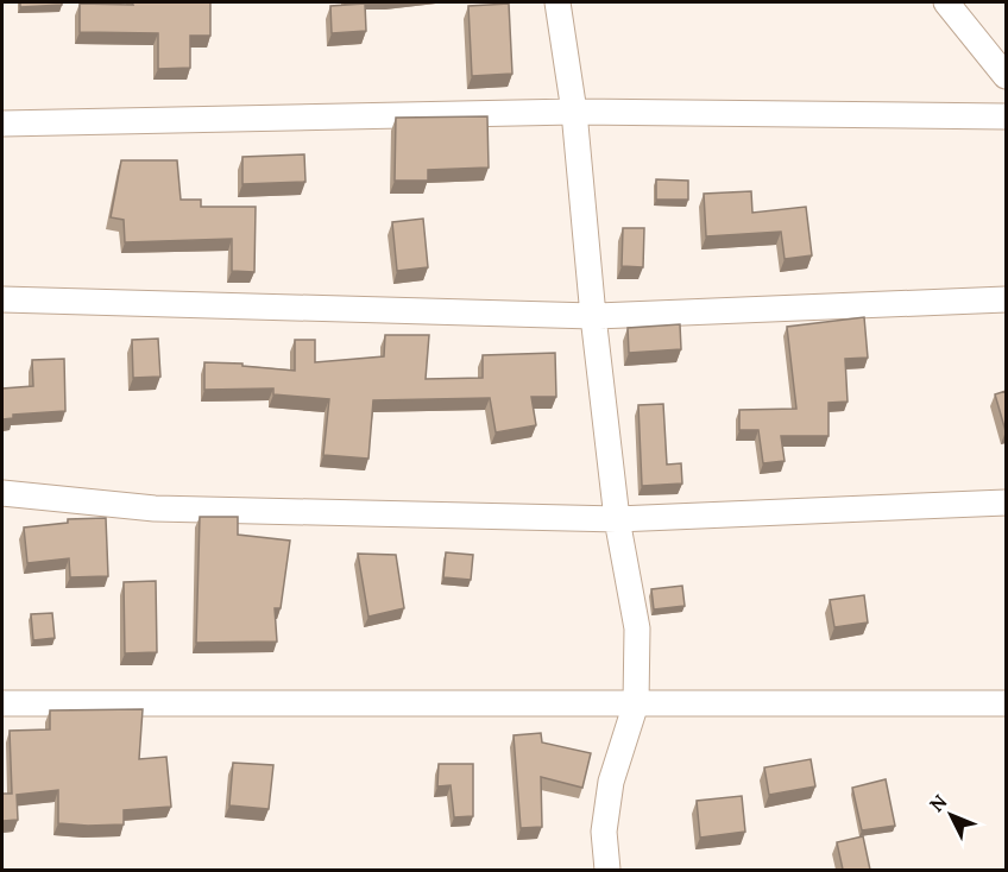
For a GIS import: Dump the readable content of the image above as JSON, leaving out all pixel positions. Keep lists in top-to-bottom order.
{
  "north": "top left"
}
